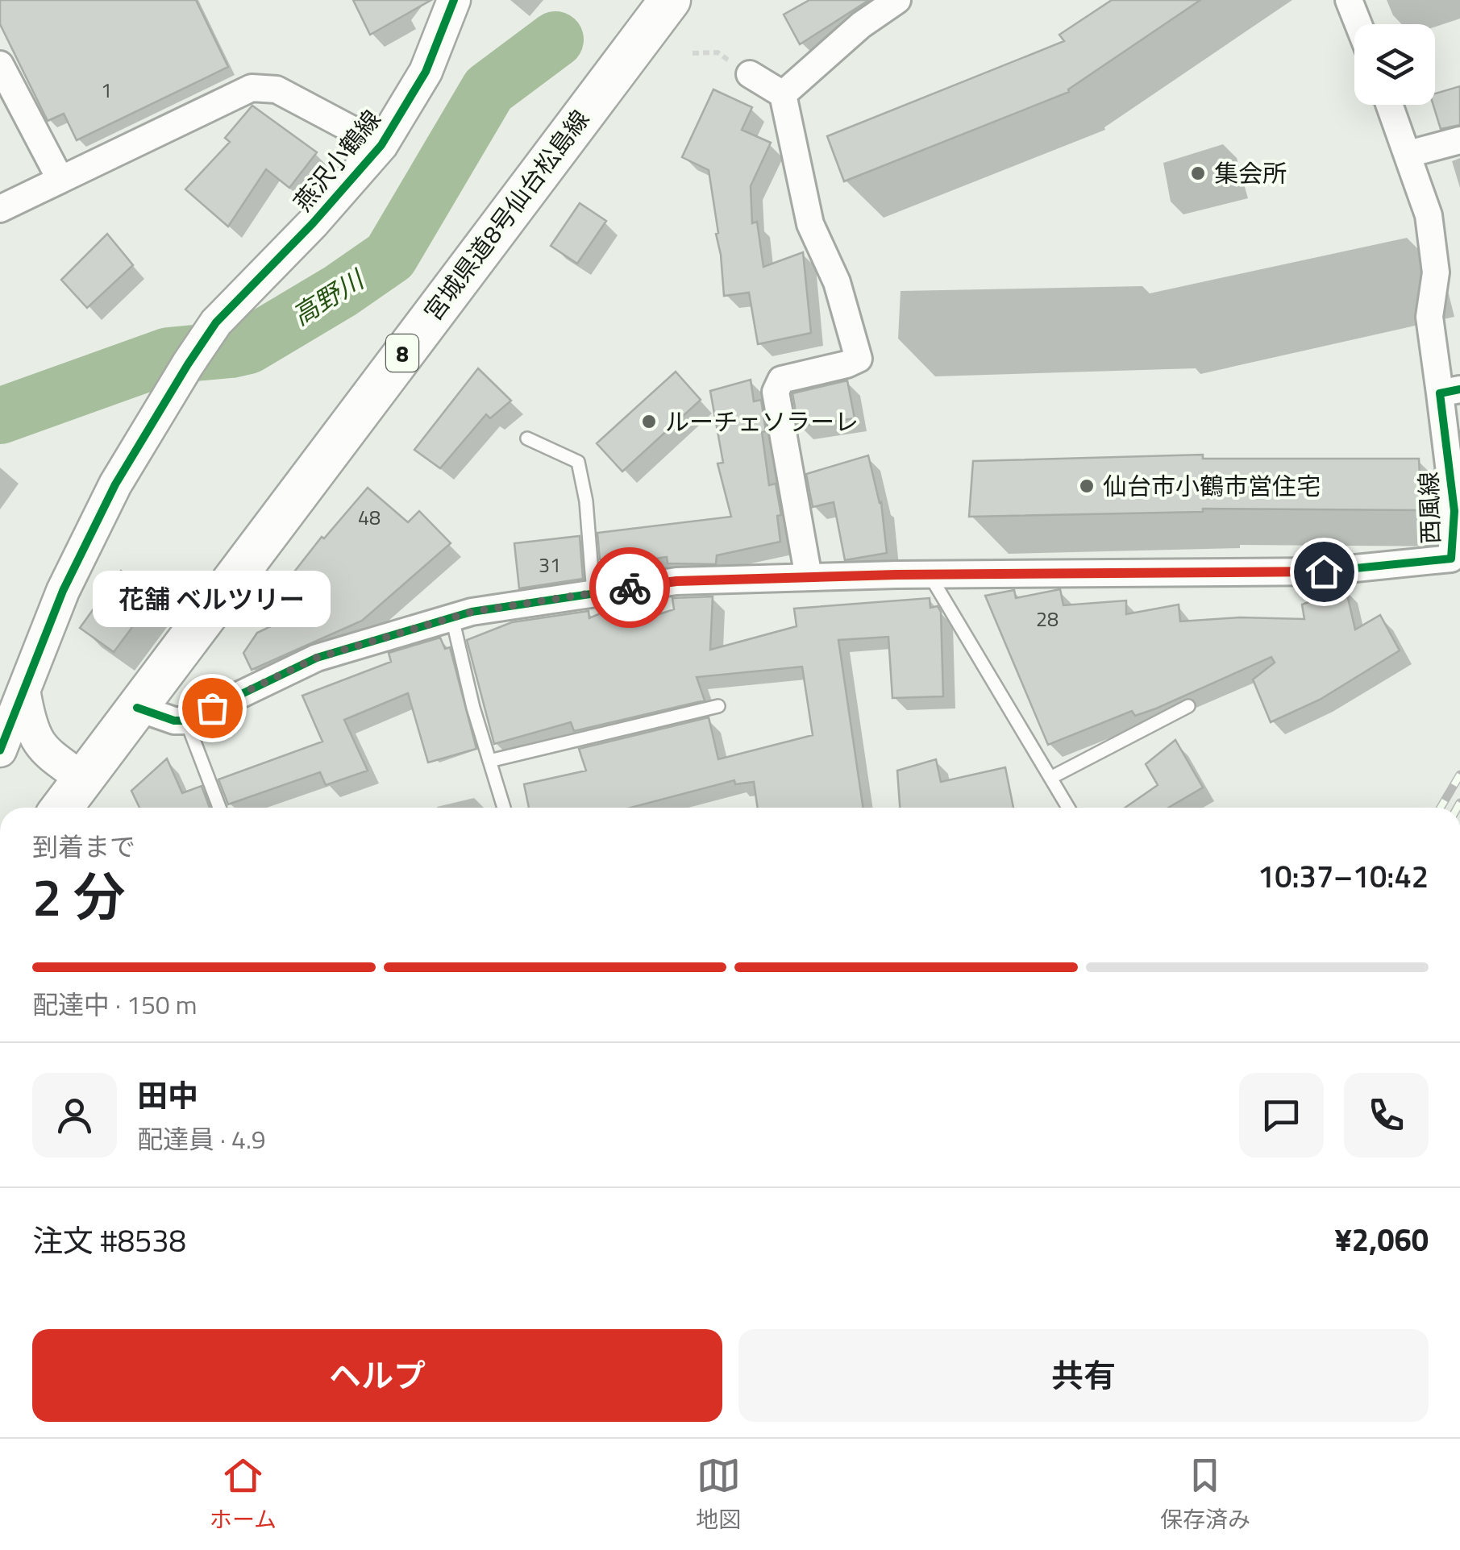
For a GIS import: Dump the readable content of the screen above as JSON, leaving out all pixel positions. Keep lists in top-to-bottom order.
{
  "streets": {
    "main road": ["宮城県道8号仙台松島線", "8"],
    "street": ["燕沢小鶴線", "西風線"]
  },
  "water": ["高野川"],
  "places": [
    "集会所",
    "ルーチェソラーレ",
    "仙台市小鶴市営住宅",
    "花舗 ベルツリー"
  ],
  "house_numbers": [
    "1",
    "48",
    "31",
    "28"
  ],
  "page": {
    "bubble": "花舗 ベルツリー",
    "heading": ["2 分", "到着まで", "10:37–10:42"],
    "panel": [
      "田中",
      "配達員 · 4.9",
      "注文 #8538",
      "¥2,060"
    ],
    "bar": "配達中 · 150 m",
    "buttons": ["ヘルプ", "共有"],
    "tabs": ["ホーム", "地図", "保存済み"]
  }
}
